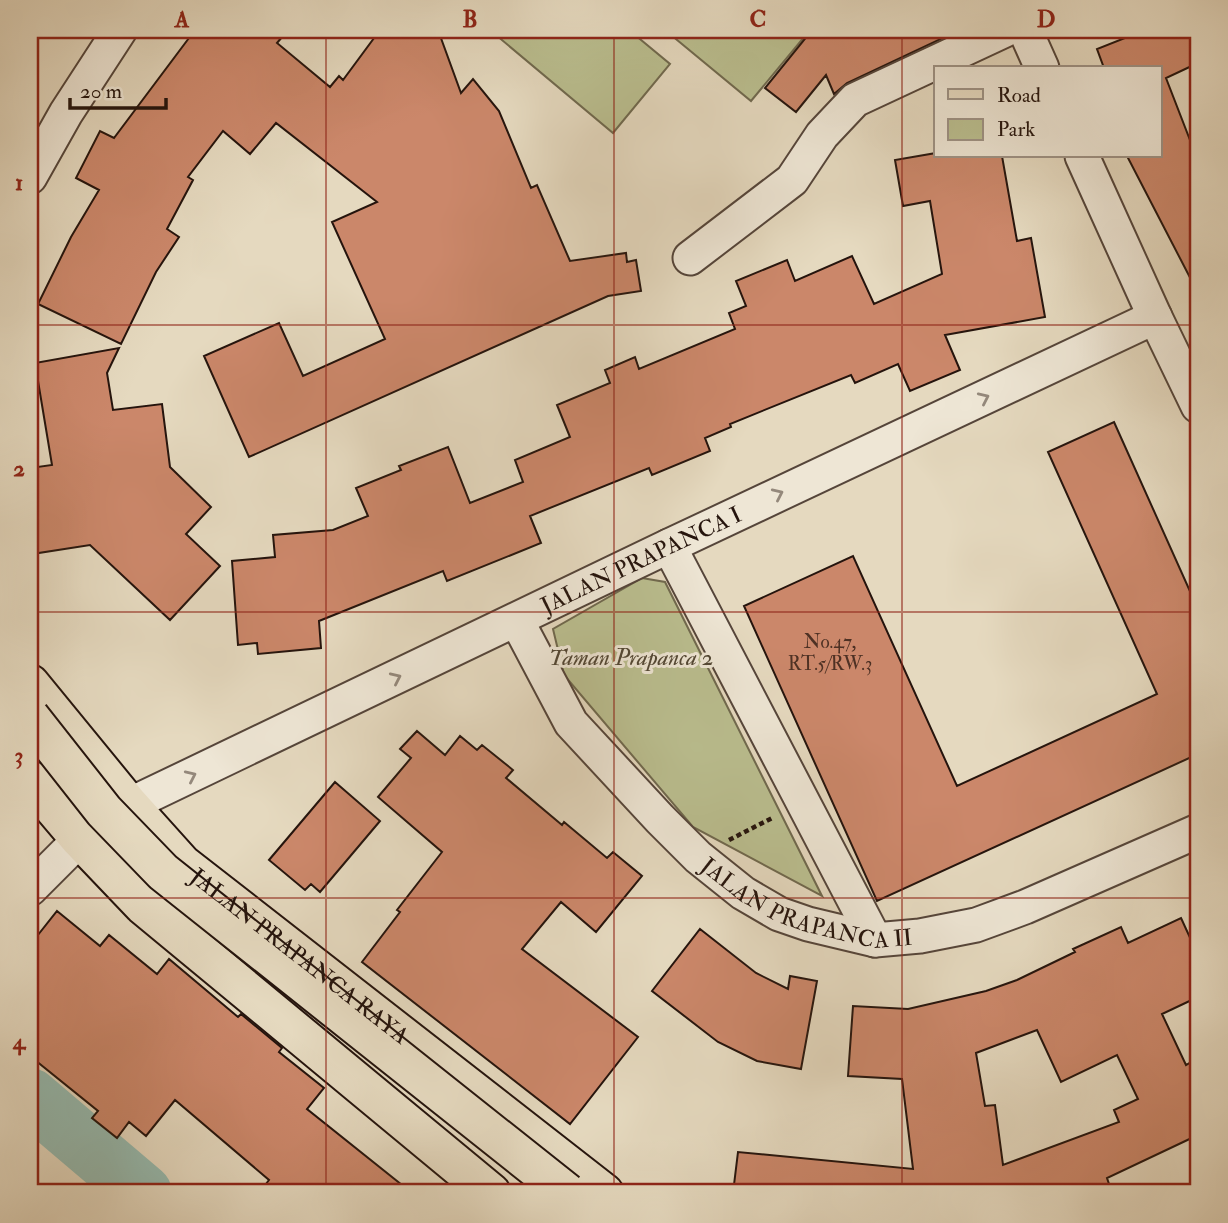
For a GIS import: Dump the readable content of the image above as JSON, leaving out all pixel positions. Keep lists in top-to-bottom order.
{
  "streets": {
    "main road": ["JALAN PRAPANCA RAYA"],
    "street": ["JALAN PRAPANCA I", "JALAN PRAPANCA II"]
  },
  "crossings": [
    ["JALAN PRAPANCA I", "JALAN PRAPANCA II"],
    ["JALAN PRAPANCA I", "JALAN PRAPANCA RAYA"]
  ],
  "one_way": ["JALAN PRAPANCA I"],
  "parks": ["Taman Prapanca 2"],
  "house_numbers": ["No.47, RT.5/RW.3"],
  "legend": ["Road", "Park"],
  "scale_bar": "20 m",
  "grid": {
    "columns": [
      "A",
      "B",
      "C",
      "D"
    ],
    "rows": [
      "1",
      "2",
      "3",
      "4"
    ]
  }
}
